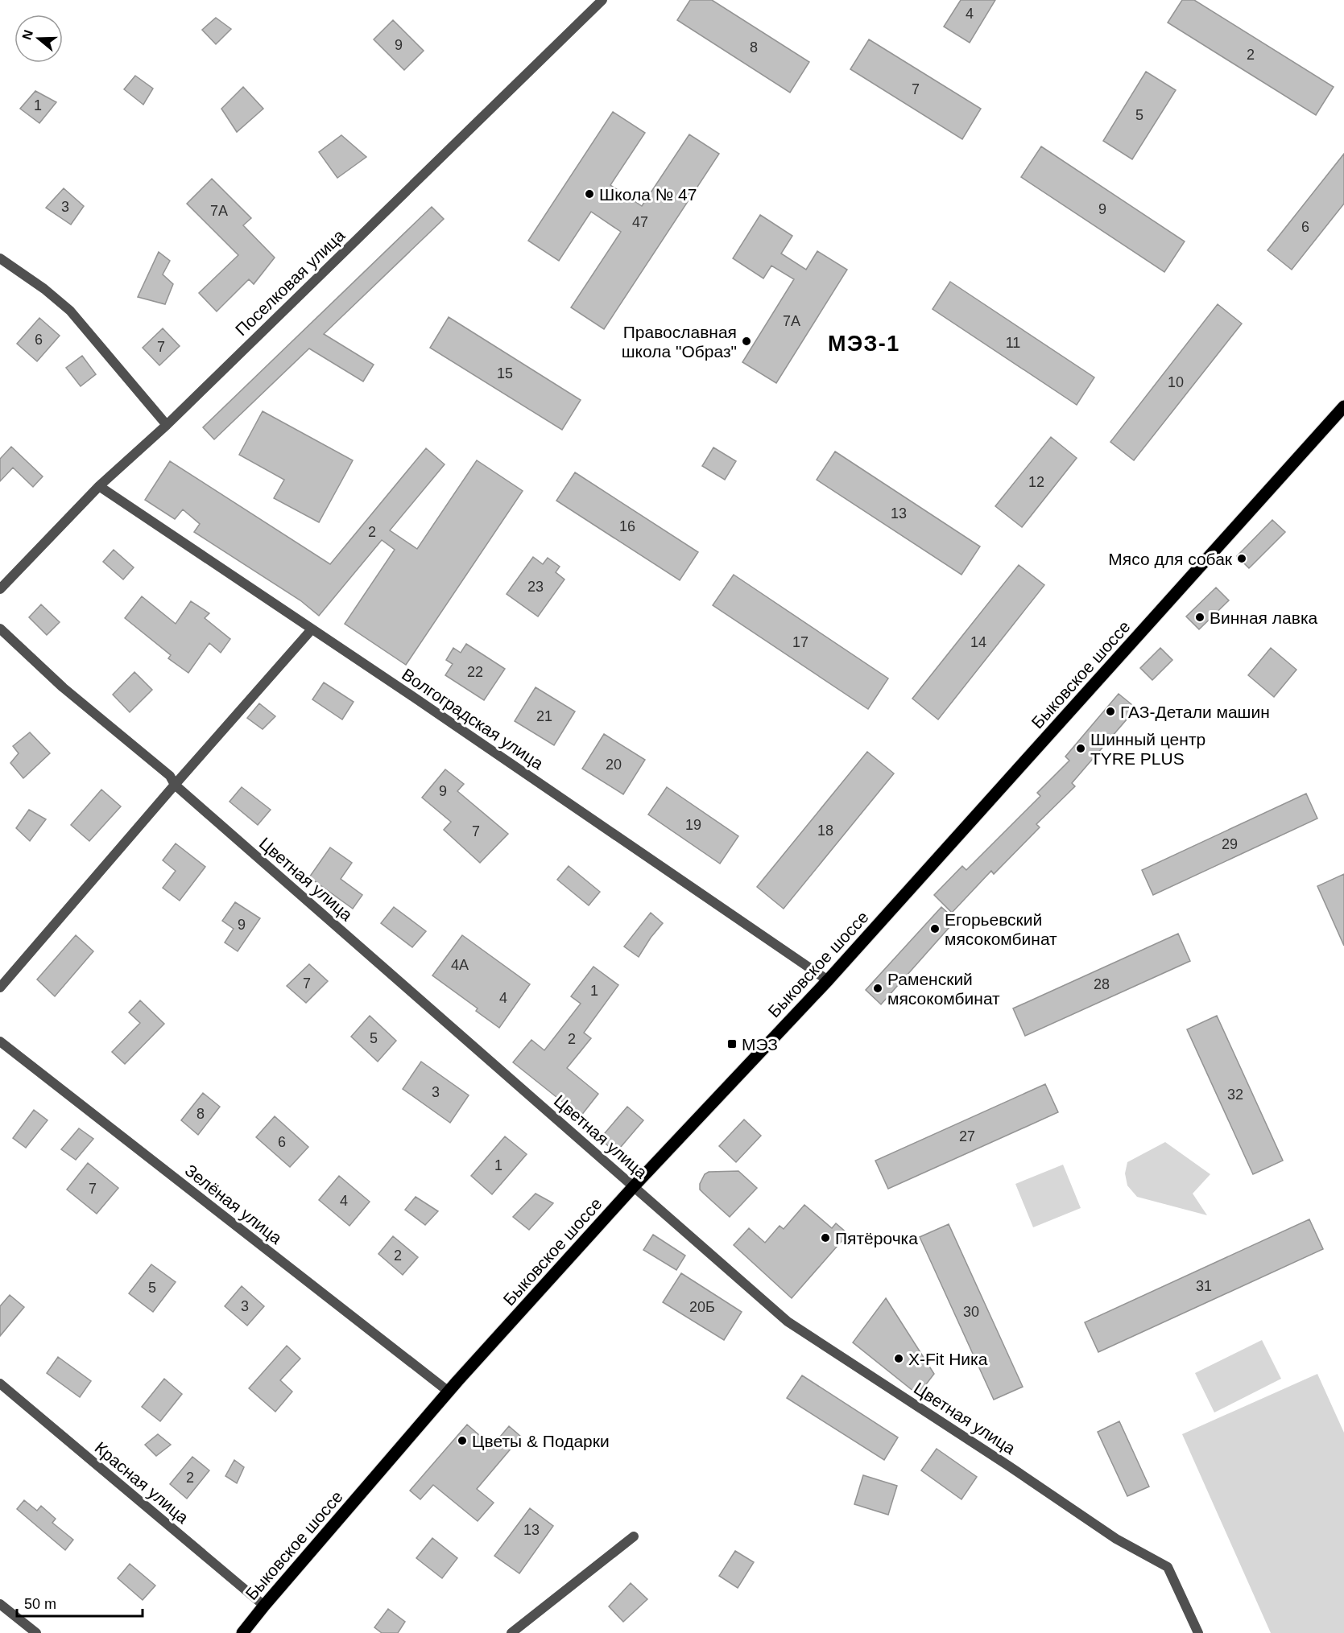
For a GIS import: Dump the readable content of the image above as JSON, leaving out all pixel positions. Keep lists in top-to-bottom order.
{
  "streets": {
    "main road": ["Быковское шоссе"],
    "street": [
      "Поселковая улица",
      "Волгоградская улица",
      "Цветная улица",
      "Зелёная улица",
      "Красная улица"
    ]
  },
  "crossings": [
    ["Поселковая улица", "Волгоградская улица"],
    ["Быковское шоссе", "Волгоградская улица"],
    ["Быковское шоссе", "Цветная улица"],
    ["Быковское шоссе", "Зелёная улица"],
    ["Быковское шоссе", "Красная улица"]
  ],
  "districts": ["МЭЗ-1"],
  "places": {
    "other": [
      "Школа № 47",
      "Православная школа \"Образ\"",
      "Мясо для собак",
      "Винная лавка",
      "ГАЗ-Детали машин",
      "Шинный центр TYRE PLUS",
      "Егорьевский мясокомбинат",
      "Раменский мясокомбинат",
      "Пятёрочка",
      "X-Fit Ника",
      "Цветы & Подарки"
    ],
    "transit": ["МЭЗ"]
  },
  "house_numbers": [
    "4",
    "9",
    "8",
    "2",
    "7",
    "1",
    "5",
    "3",
    "9",
    "7А",
    "47",
    "6",
    "7А",
    "6",
    "11",
    "7",
    "15",
    "10",
    "12",
    "13",
    "16",
    "2",
    "23",
    "17",
    "14",
    "22",
    "21",
    "20",
    "9",
    "19",
    "18",
    "7",
    "29",
    "9",
    "4А",
    "7",
    "28",
    "1",
    "4",
    "5",
    "2",
    "3",
    "32",
    "8",
    "27",
    "6",
    "1",
    "7",
    "4",
    "2",
    "31",
    "5",
    "3",
    "20Б",
    "30",
    "2",
    "13"
  ],
  "scale_bar": "50 m",
  "north": "left"
}
